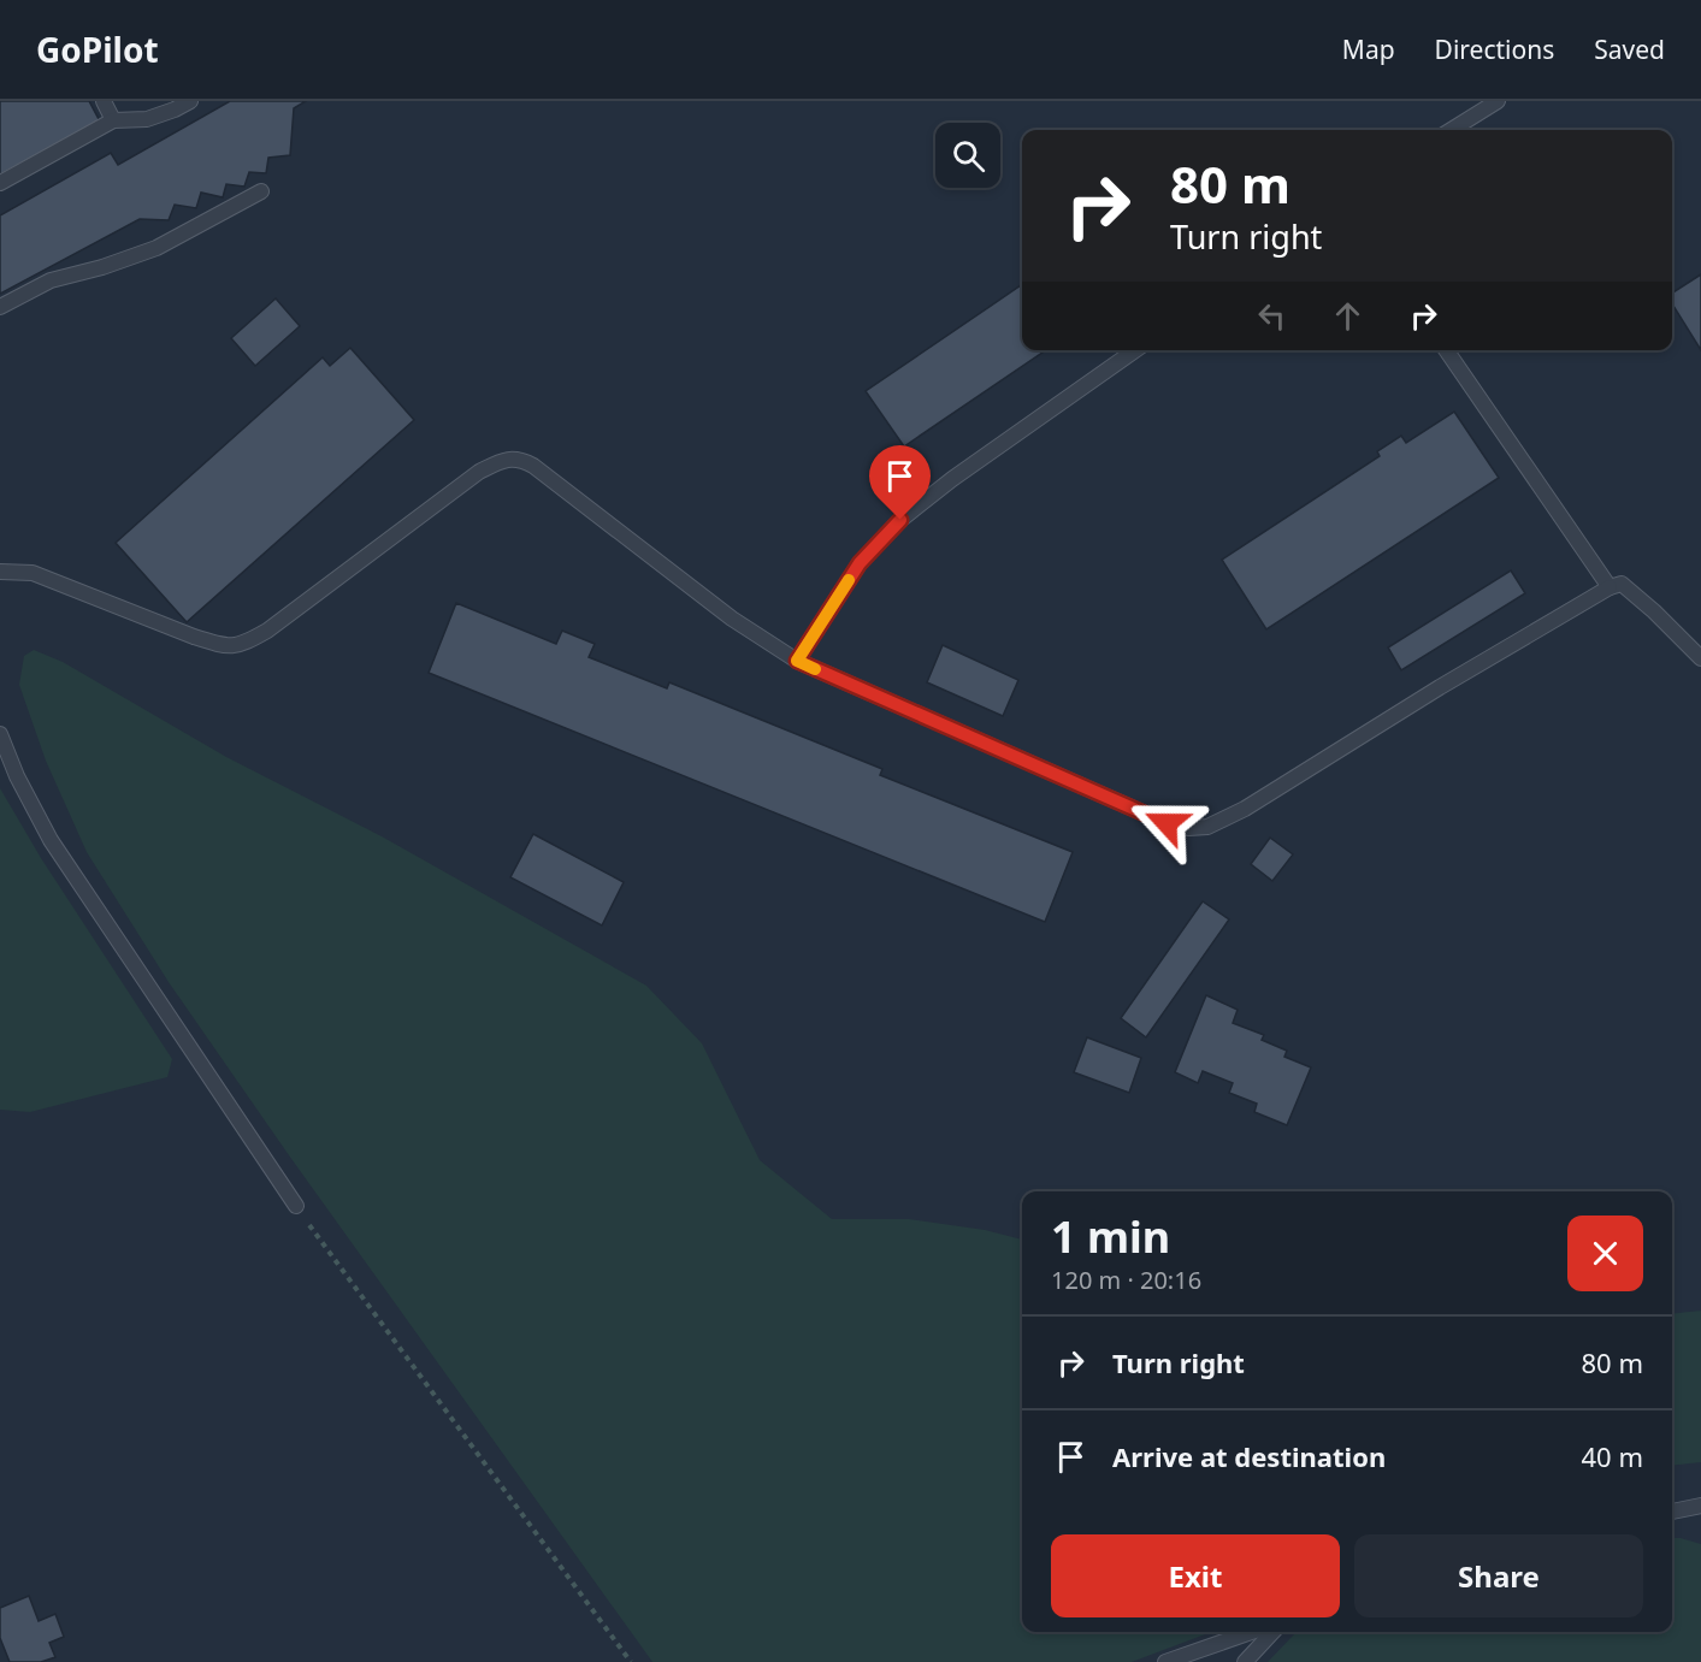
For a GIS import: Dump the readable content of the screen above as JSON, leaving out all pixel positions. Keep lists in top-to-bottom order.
{
  "page": {
    "header": "GoPilot",
    "nav": ["Map", "Directions", "Saved"],
    "turn": ["80 m", "Turn right"],
    "heading": ["1 min", "120 m · 20:16"],
    "list": [
      {
        "name": "Turn right",
        "value": "80 m"
      },
      {
        "name": "Arrive at destination",
        "value": "40 m"
      }
    ],
    "buttons": ["Exit", "Share"]
  }
}
